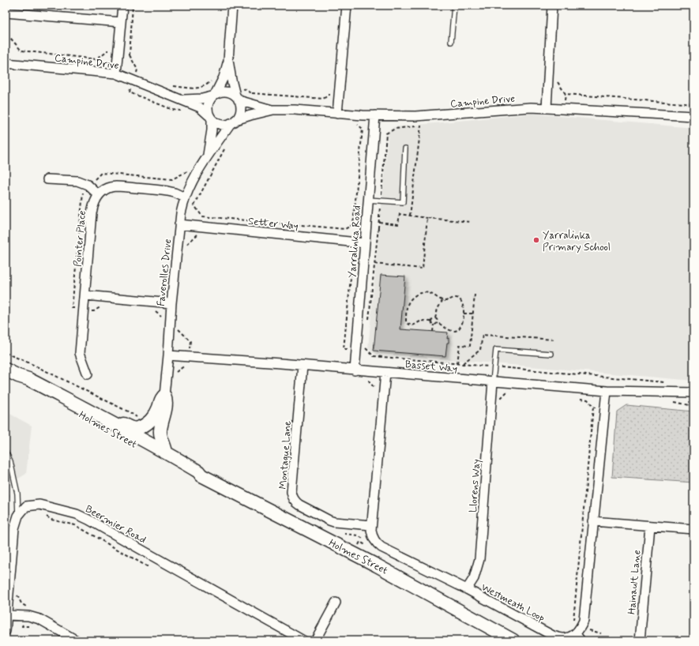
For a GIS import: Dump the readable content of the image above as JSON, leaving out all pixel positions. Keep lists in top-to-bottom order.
{
  "streets": {
    "main road": ["Holmes Street"],
    "street": [
      "Campine Drive",
      "Setter Way",
      "Pointer Place",
      "Yarralinka Road",
      "Faverolles Drive",
      "Basset Way",
      "Montague Lane",
      "Llorens Way",
      "Beermier Road",
      "Hainault Lane",
      "Westmeath Loop"
    ]
  },
  "crossings": [
    ["Campine Drive", "Yarralinka Road"],
    ["Campine Drive", "Faverolles Drive"],
    ["Setter Way", "Yarralinka Road"],
    ["Setter Way", "Faverolles Drive"],
    ["Yarralinka Road", "Basset Way"],
    ["Faverolles Drive", "Basset Way"],
    ["Basset Way", "Montague Lane"],
    ["Basset Way", "Llorens Way"],
    ["Llorens Way", "Westmeath Loop"]
  ],
  "places": ["Yarralinka Primary School"]
}
